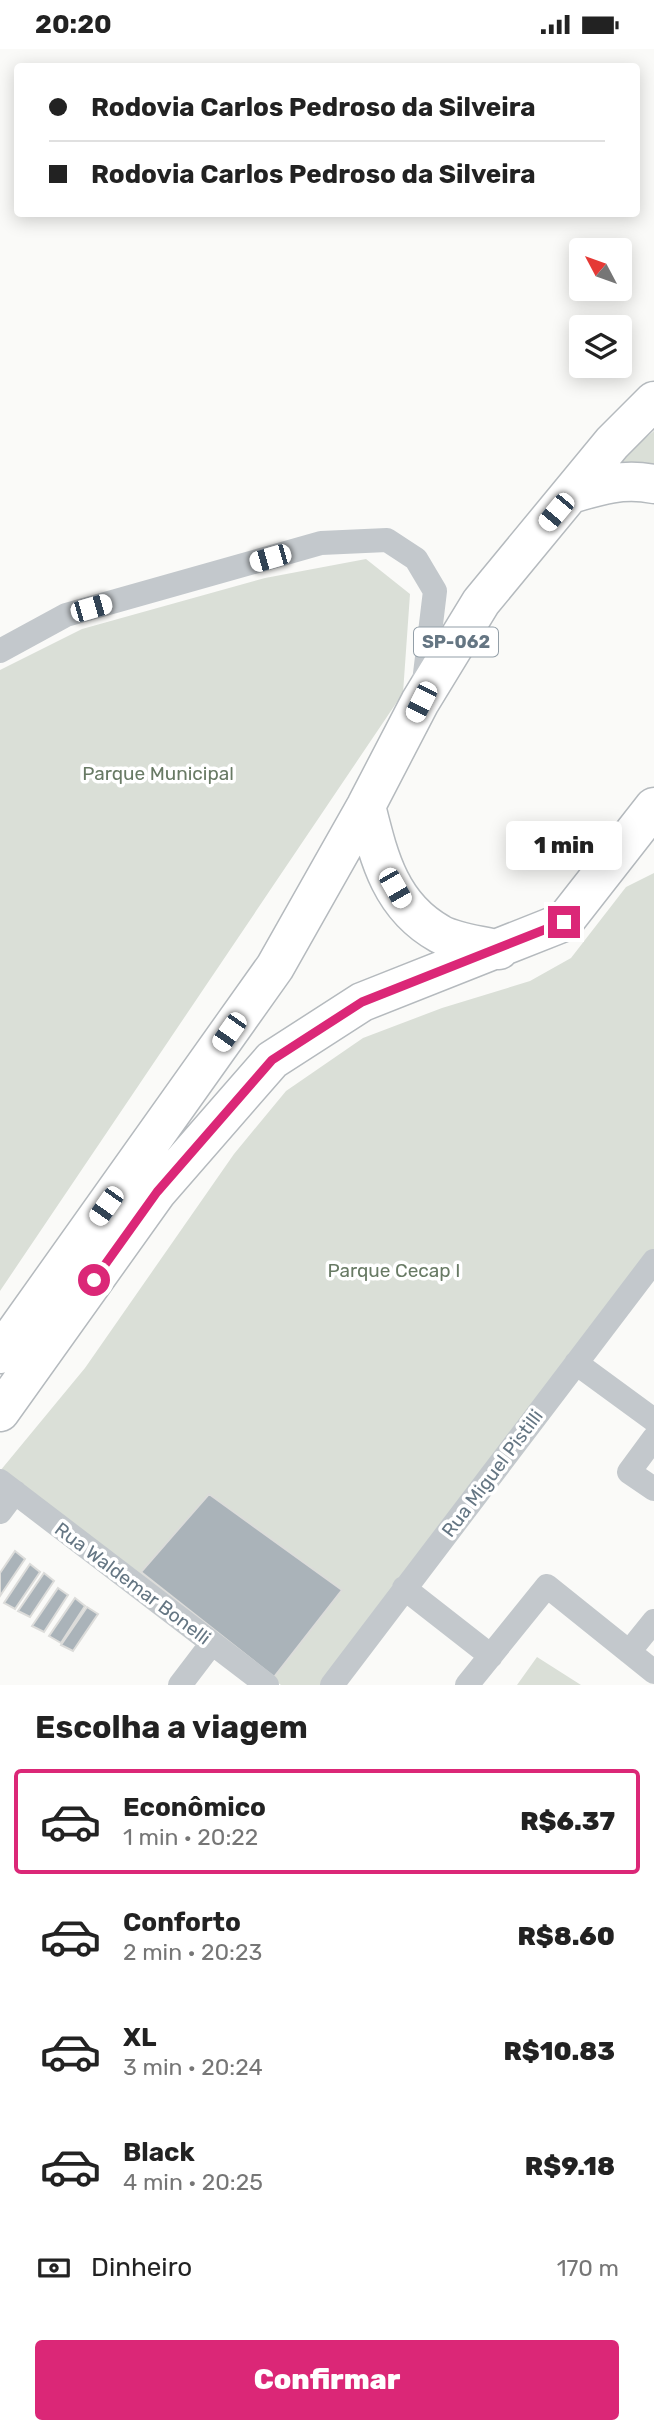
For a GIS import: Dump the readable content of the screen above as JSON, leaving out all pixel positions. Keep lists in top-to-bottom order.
{
  "streets": {
    "main road": ["SP-062"],
    "street": ["Rua Miguel Pistilli", "Rua Waldemar Bonelli"]
  },
  "parks": ["Parque Municipal", "Parque Cecap I"],
  "north": "top left",
  "page": {
    "status": "20:20",
    "banner": ["Rodovia Carlos Pedroso da Silveira", "Rodovia Carlos Pedroso da Silveira"],
    "bubble": "1 min",
    "heading": "Escolha a viagem",
    "list": [
      {
        "name": "Econômico",
        "note": "1 min · 20:22",
        "value": "R$6.37"
      },
      {
        "name": "Conforto",
        "note": "2 min · 20:23",
        "value": "R$8.60"
      },
      {
        "name": "XL",
        "note": "3 min · 20:24",
        "value": "R$10.83"
      },
      {
        "name": "Black",
        "note": "4 min · 20:25",
        "value": "R$9.18"
      }
    ],
    "pay": ["Dinheiro", "170 m"],
    "buttons": "Confirmar"
  }
}
